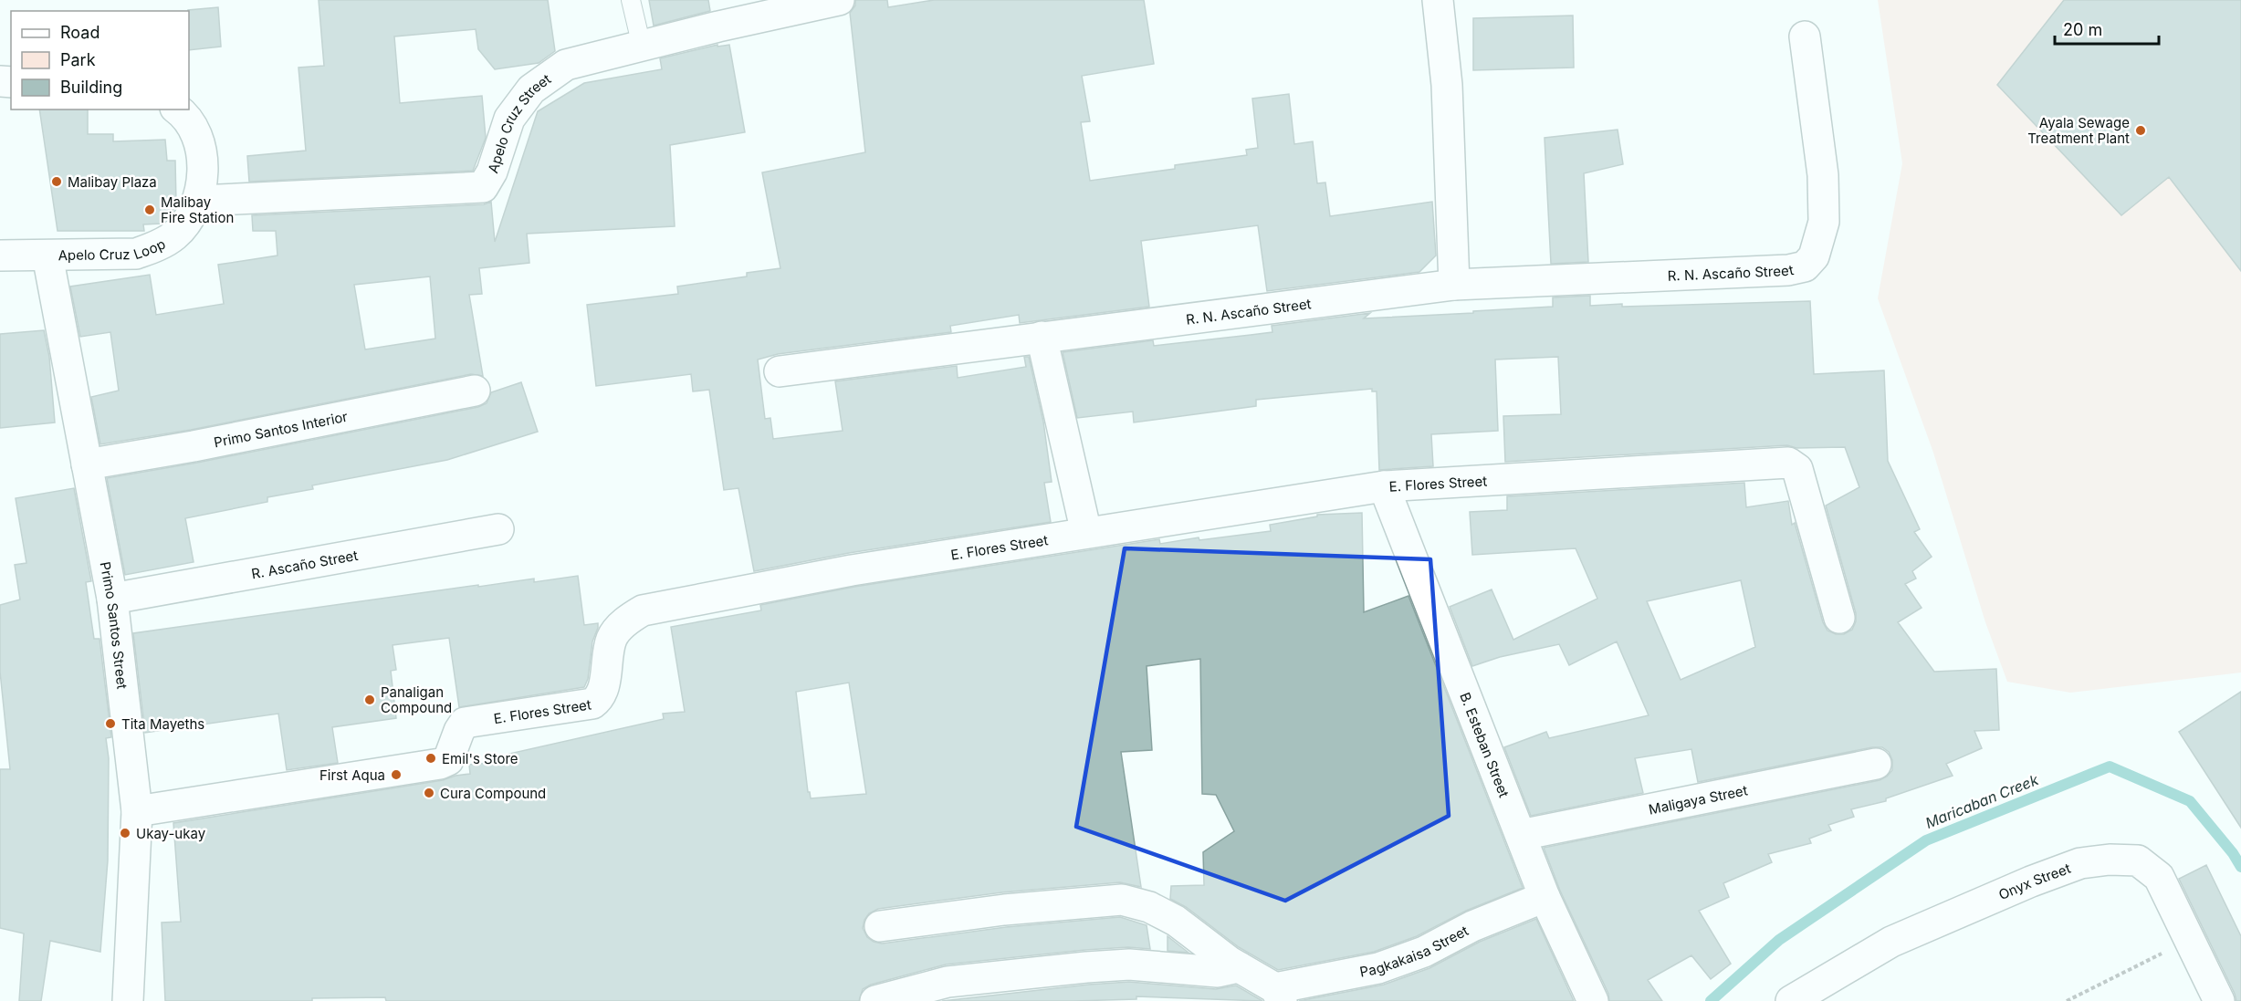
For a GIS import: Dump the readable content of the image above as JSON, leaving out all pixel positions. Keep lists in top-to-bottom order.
{
  "streets": {
    "street": [
      "Apelo Cruz Street",
      "Apelo Cruz Loop",
      "R. N. Ascaño Street",
      "Primo Santos Interior",
      "E. Flores Street",
      "R. Ascaño Street",
      "Primo Santos Street",
      "B. Esteban Street",
      "Maligaya Street",
      "Onyx Street",
      "Pagkakaisa Street"
    ]
  },
  "crossings": [
    ["Apelo Cruz Street", "Apelo Cruz Loop"],
    ["Apelo Cruz Loop", "Primo Santos Street"],
    ["Primo Santos Interior", "Primo Santos Street"],
    ["E. Flores Street", "Primo Santos Street"],
    ["E. Flores Street", "B. Esteban Street"],
    ["R. Ascaño Street", "Primo Santos Street"],
    ["B. Esteban Street", "Maligaya Street"],
    ["B. Esteban Street", "Pagkakaisa Street"]
  ],
  "water": ["Maricaban Creek"],
  "places": [
    "Ayala Sewage Treatment Plant",
    "Malibay Plaza",
    "Malibay Fire Station",
    "Panaligan Compound",
    "Tita Mayeths",
    "Emil's Store",
    "First Aqua",
    "Cura Compound",
    "Ukay-ukay"
  ],
  "legend": ["Road", "Park", "Building"],
  "scale_bar": "20 m"
}
